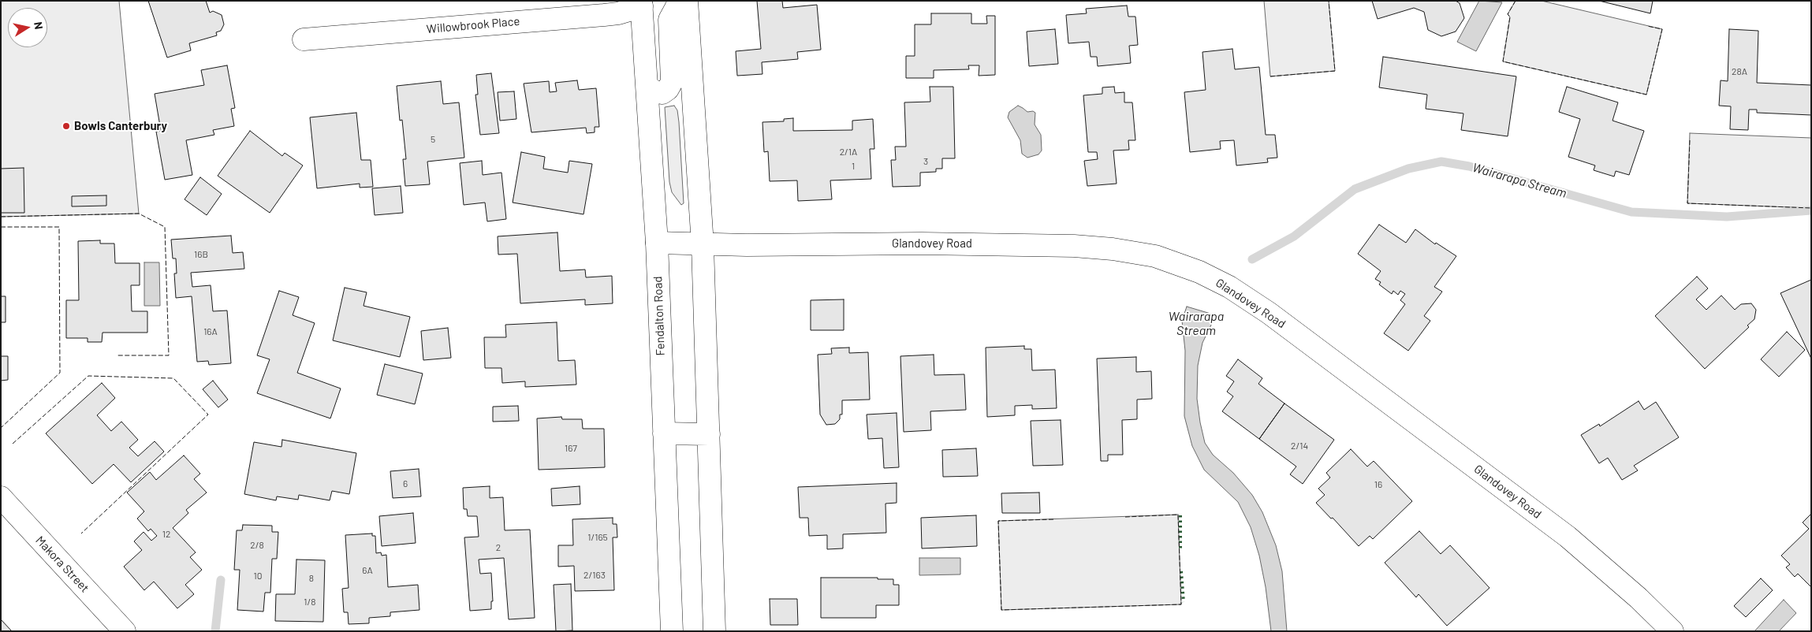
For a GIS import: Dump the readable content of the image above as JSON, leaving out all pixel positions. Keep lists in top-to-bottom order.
{
  "streets": {
    "street": [
      "Willowbrook Place",
      "Glandovey Road",
      "Fendalton Road",
      "Makora Street"
    ]
  },
  "crossings": [
    ["Willowbrook Place", "Fendalton Road"],
    ["Glandovey Road", "Fendalton Road"]
  ],
  "water": ["Wairarapa Stream"],
  "places": ["Bowls Canterbury"],
  "house_numbers": [
    "28A",
    "5",
    "2/1A",
    "3",
    "1",
    "16B",
    "16A",
    "2/14",
    "167",
    "6",
    "16",
    "12",
    "1/165",
    "2/8",
    "2",
    "6A",
    "2/163",
    "10",
    "8",
    "1/8"
  ],
  "north": "right"
}
